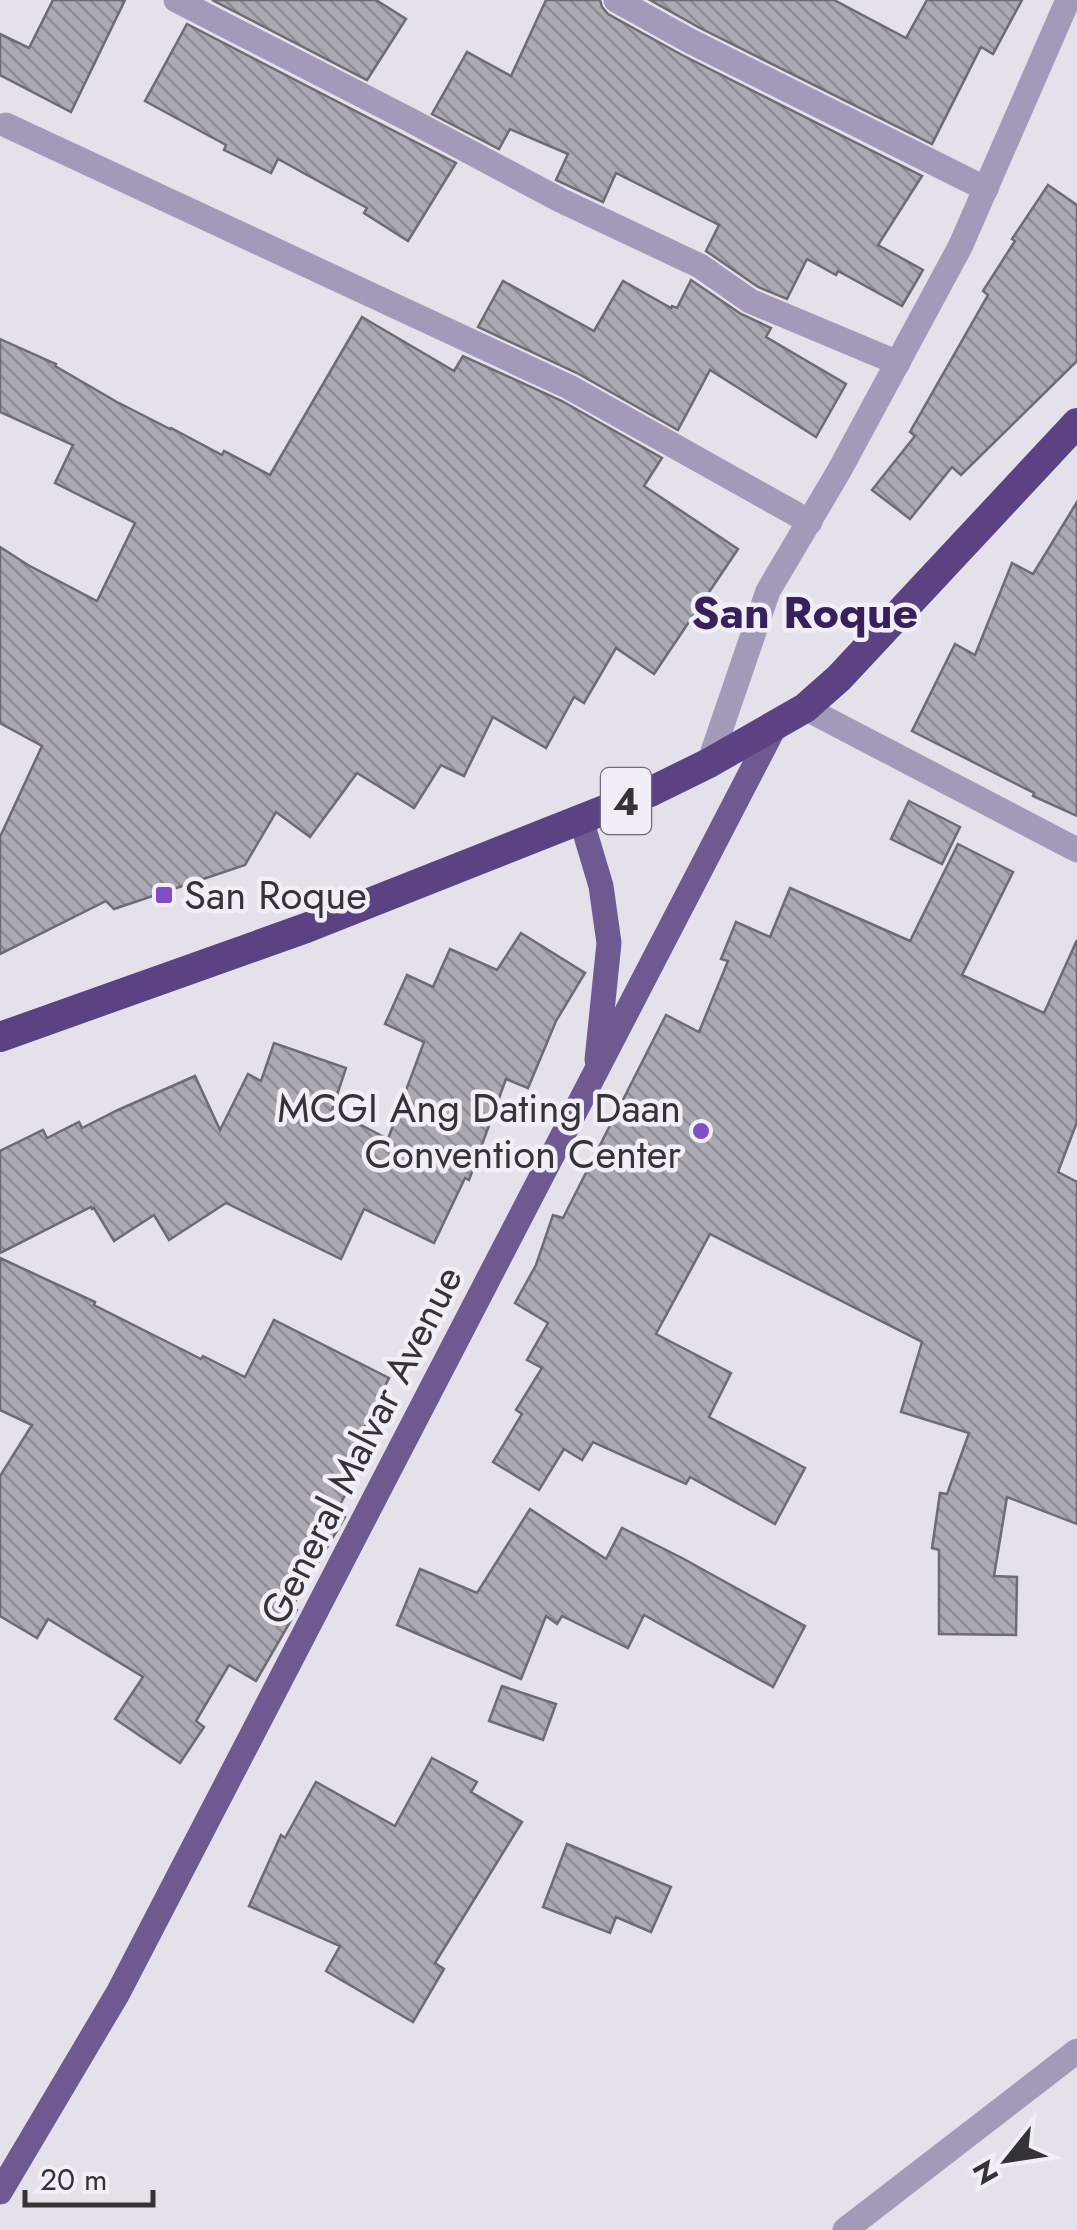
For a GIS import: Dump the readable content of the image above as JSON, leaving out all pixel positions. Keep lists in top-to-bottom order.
{
  "streets": {
    "highway": ["4"],
    "main road": ["General Malvar Avenue"]
  },
  "crossings": [
    ["4", "General Malvar Avenue"]
  ],
  "districts": ["San Roque"],
  "places": {
    "transit": ["San Roque"],
    "other": ["MCGI Ang Dating Daan Convention Center"]
  },
  "scale_bar": "20 m",
  "north": "bottom left"
}
